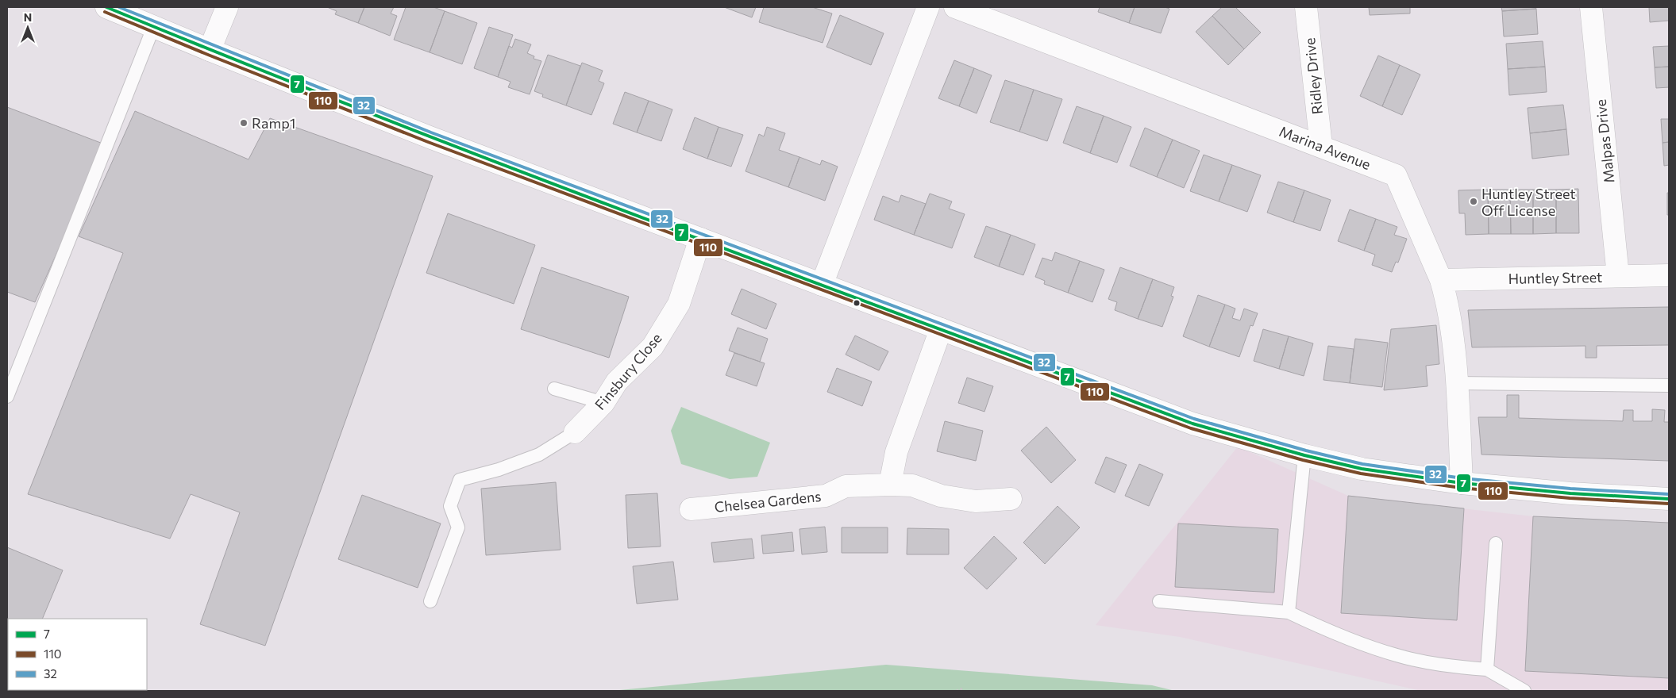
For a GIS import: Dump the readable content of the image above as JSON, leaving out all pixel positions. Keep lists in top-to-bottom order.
{
  "streets": {
    "street": [
      "Ridley Drive",
      "Malpas Drive",
      "Marina Avenue",
      "Huntley Street",
      "Finsbury Close",
      "Chelsea Gardens"
    ]
  },
  "crossings": [
    ["Ridley Drive", "Marina Avenue"],
    ["Malpas Drive", "Huntley Street"],
    ["Marina Avenue", "Huntley Street"]
  ],
  "places": ["Ramp1", "Huntley Street Off License"],
  "lines": ["transit line 7", "transit line 32", "transit line 110"],
  "legend": ["7", "110", "32"],
  "north": "top"
}
